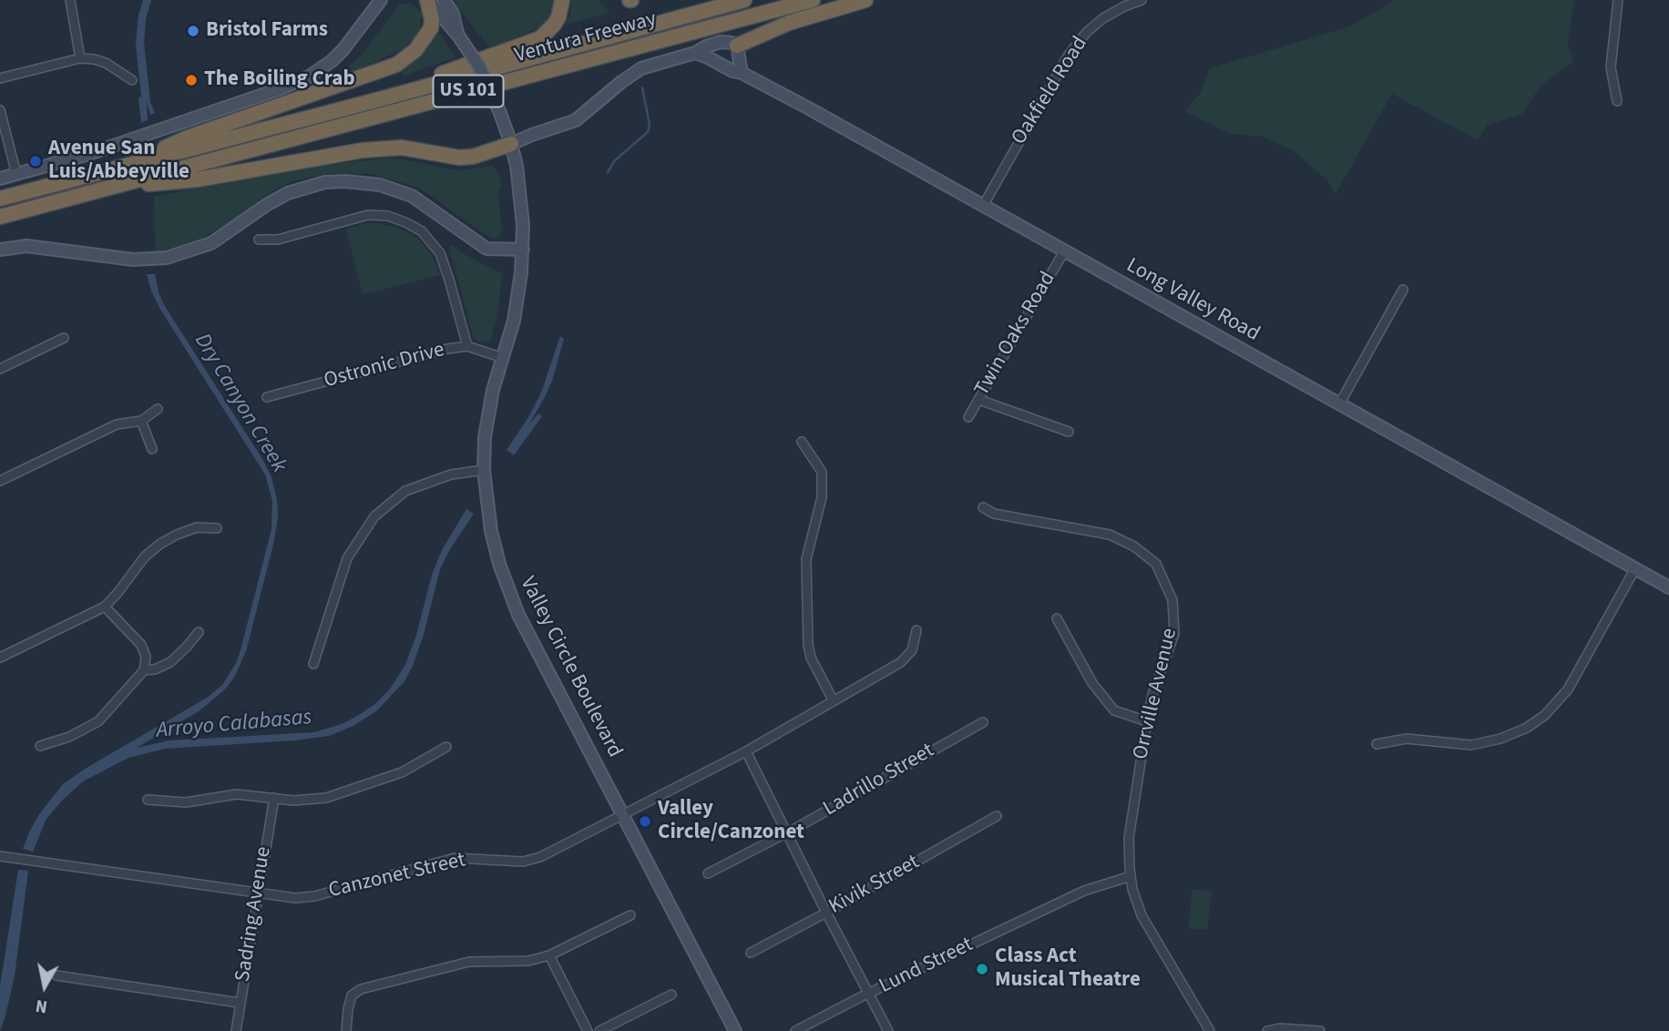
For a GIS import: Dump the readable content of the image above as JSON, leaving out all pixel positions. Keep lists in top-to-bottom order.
{
  "streets": {
    "highway": ["Ventura Freeway", "US 101"],
    "main road": ["Long Valley Road", "Valley Circle Boulevard"],
    "street": [
      "Oakfield Road",
      "Twin Oaks Road",
      "Ostronic Drive",
      "Orrville Avenue",
      "Ladrillo Street",
      "Canzonet Street",
      "Kivik Street",
      "Sadring Avenue",
      "Lund Street"
    ]
  },
  "crossings": [
    ["Oakfield Road", "Long Valley Road"],
    ["Long Valley Road", "Twin Oaks Road"],
    ["Ostronic Drive", "Valley Circle Boulevard"],
    ["Valley Circle Boulevard", "Canzonet Street"],
    ["Orrville Avenue", "Lund Street"],
    ["Canzonet Street", "Sadring Avenue"]
  ],
  "water": ["Dry Canyon Creek", "Arroyo Calabasas"],
  "places": [
    "Bristol Farms",
    "The Boiling Crab",
    "Avenue San Luis/Abbeyville",
    "Valley Circle/Canzonet",
    "Class Act Musical Theatre"
  ],
  "north": "bottom"
}
